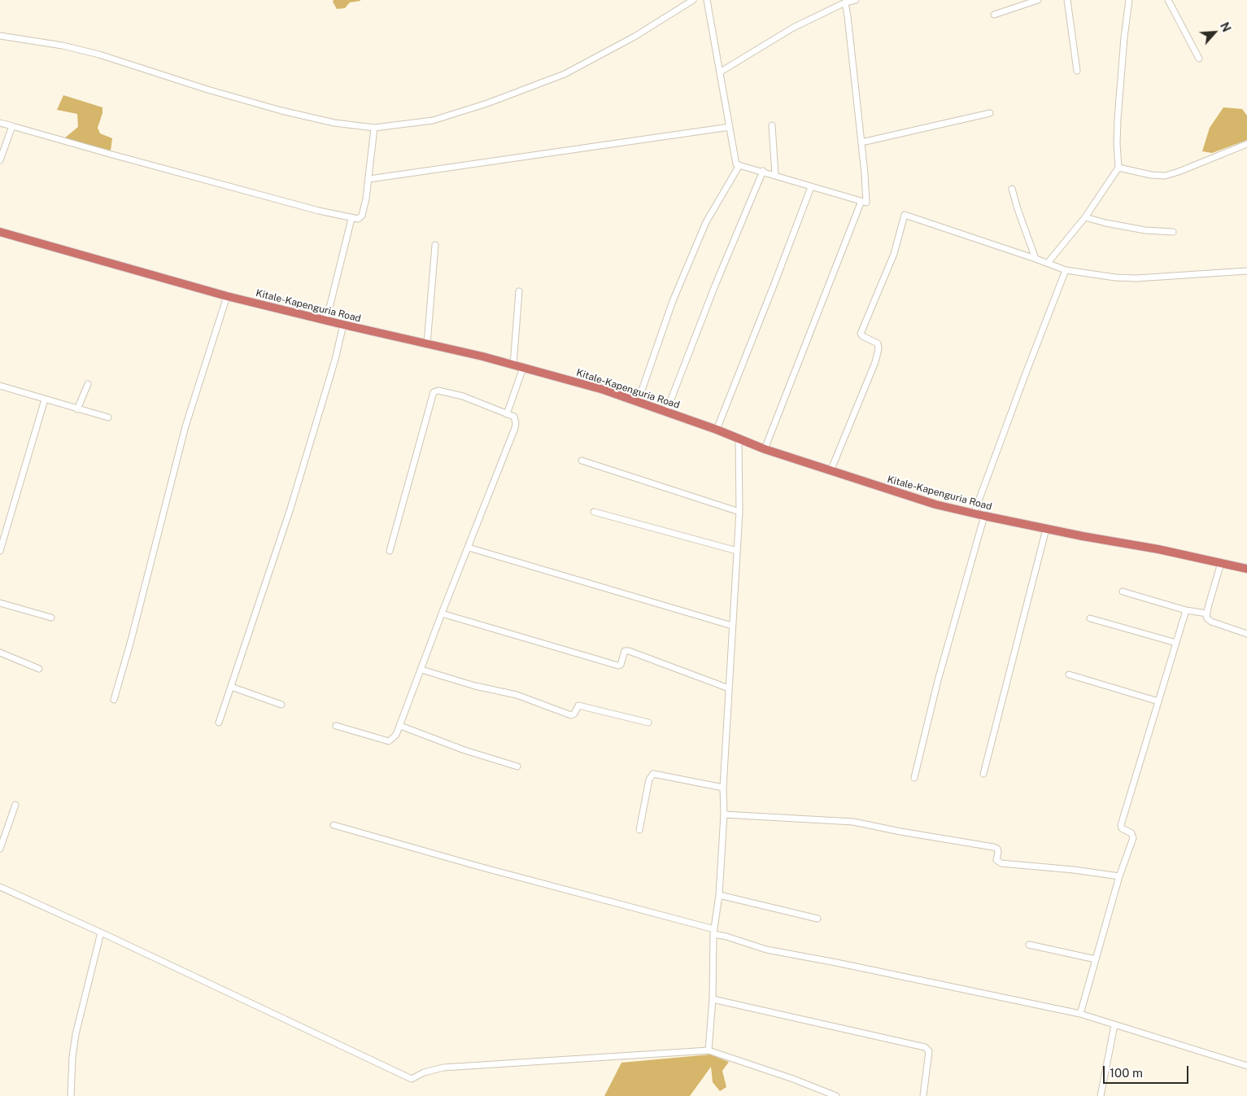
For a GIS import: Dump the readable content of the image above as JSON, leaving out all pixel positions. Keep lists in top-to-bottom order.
{
  "streets": {
    "highway": ["Kitale-Kapenguria Road"]
  },
  "scale_bar": "100 m",
  "north": "top right"
}
